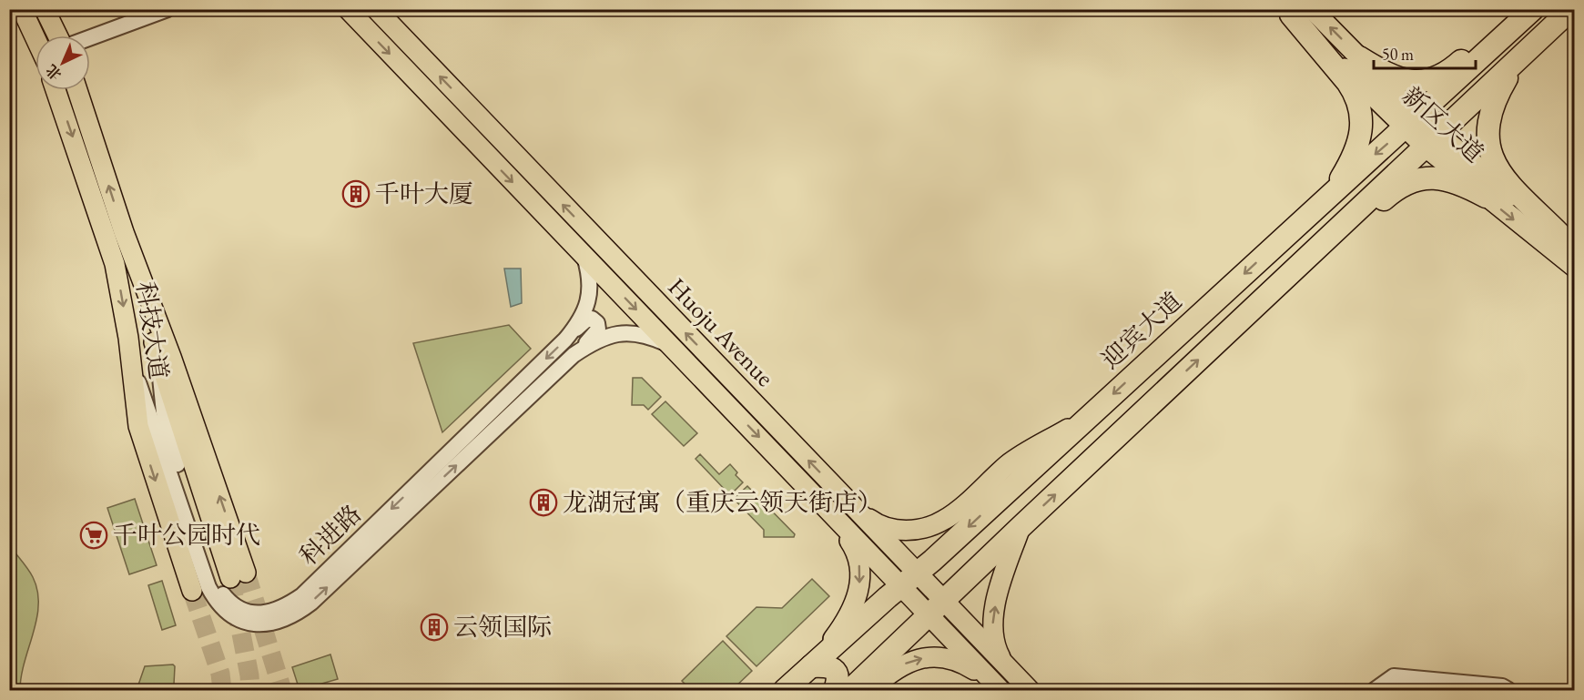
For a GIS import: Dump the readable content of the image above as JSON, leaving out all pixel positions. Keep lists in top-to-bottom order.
{
  "streets": {
    "highway": ["迎宾大道"],
    "main road": ["新区大道", "科技大道", "Huoju Avenue"],
    "street": ["科进路"]
  },
  "crossings": [
    ["新区大道", "迎宾大道"],
    ["科技大道", "科进路"],
    ["迎宾大道", "Huoju Avenue"],
    ["Huoju Avenue", "科进路"]
  ],
  "places": {
    "building": ["千叶大厦", "龙湖冠寓（重庆云领天街店）", "云领国际"],
    "supermarket": ["千叶公园时代"]
  },
  "scale_bar": "50 m",
  "north": "bottom left"
}
